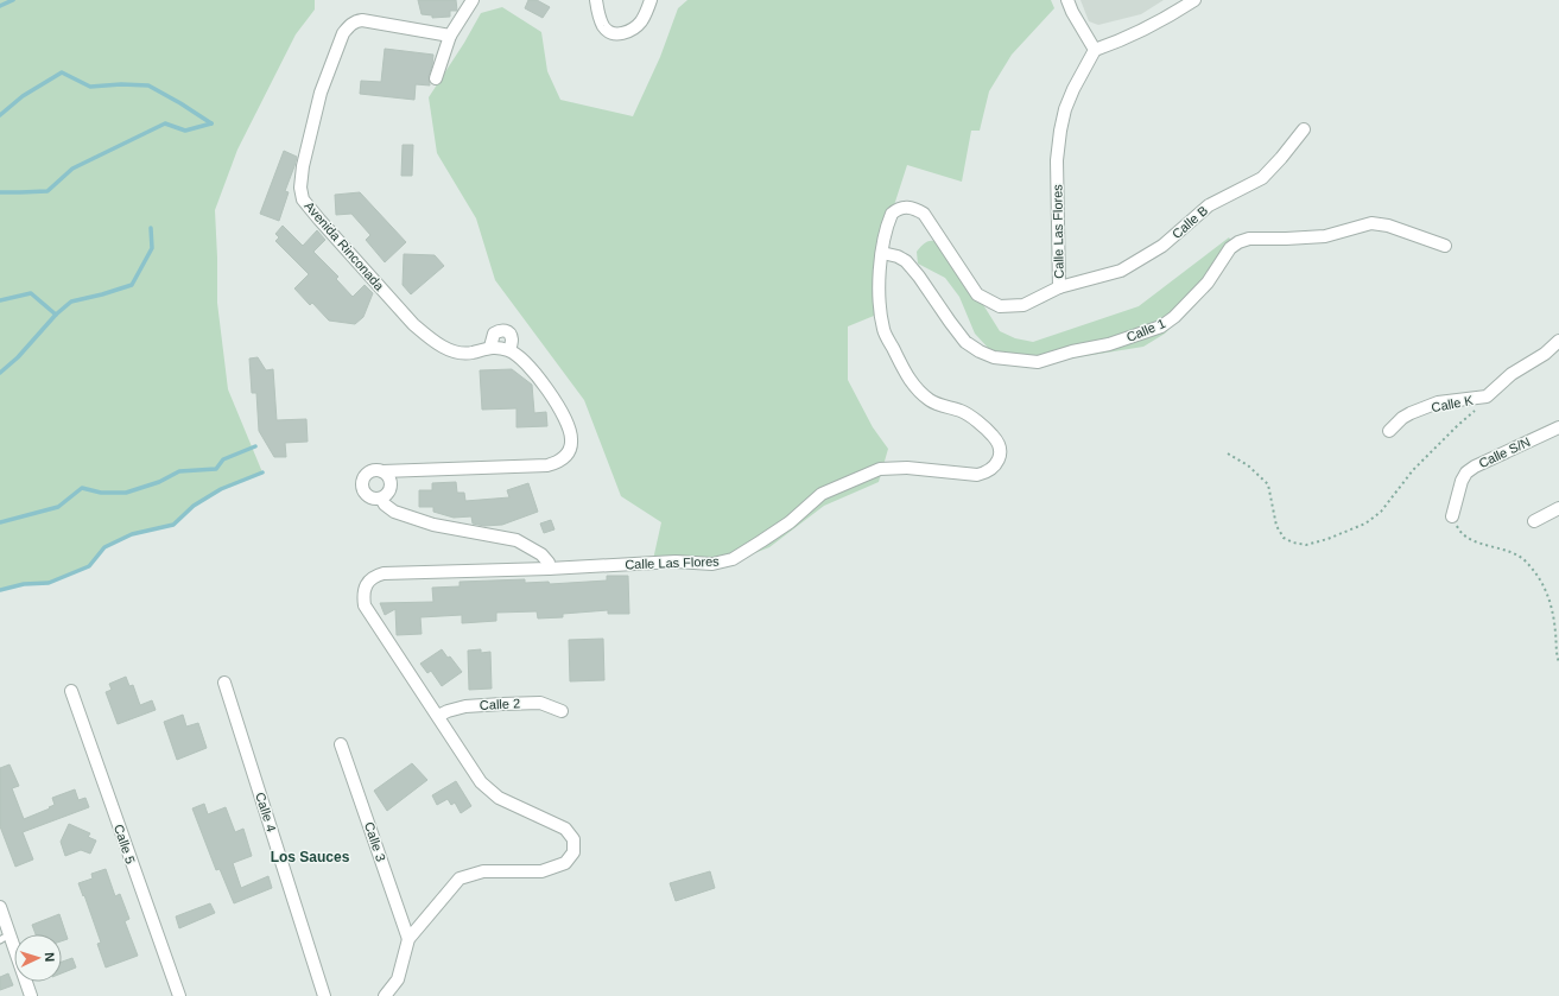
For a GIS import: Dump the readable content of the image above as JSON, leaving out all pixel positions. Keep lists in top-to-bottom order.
{
  "streets": {
    "street": [
      "Calle B",
      "Calle Las Flores",
      "Avenida Rinconada",
      "Calle 1",
      "Calle K",
      "Calle S/N",
      "Calle 2",
      "Calle 4",
      "Calle 3",
      "Calle 5"
    ]
  },
  "crossings": [
    ["Calle B", "Calle Las Flores"],
    ["Calle Las Flores", "Calle 1"],
    ["Calle Las Flores", "Calle 2"],
    ["Calle Las Flores", "Calle 3"]
  ],
  "districts": ["Los Sauces"],
  "north": "right"
}
